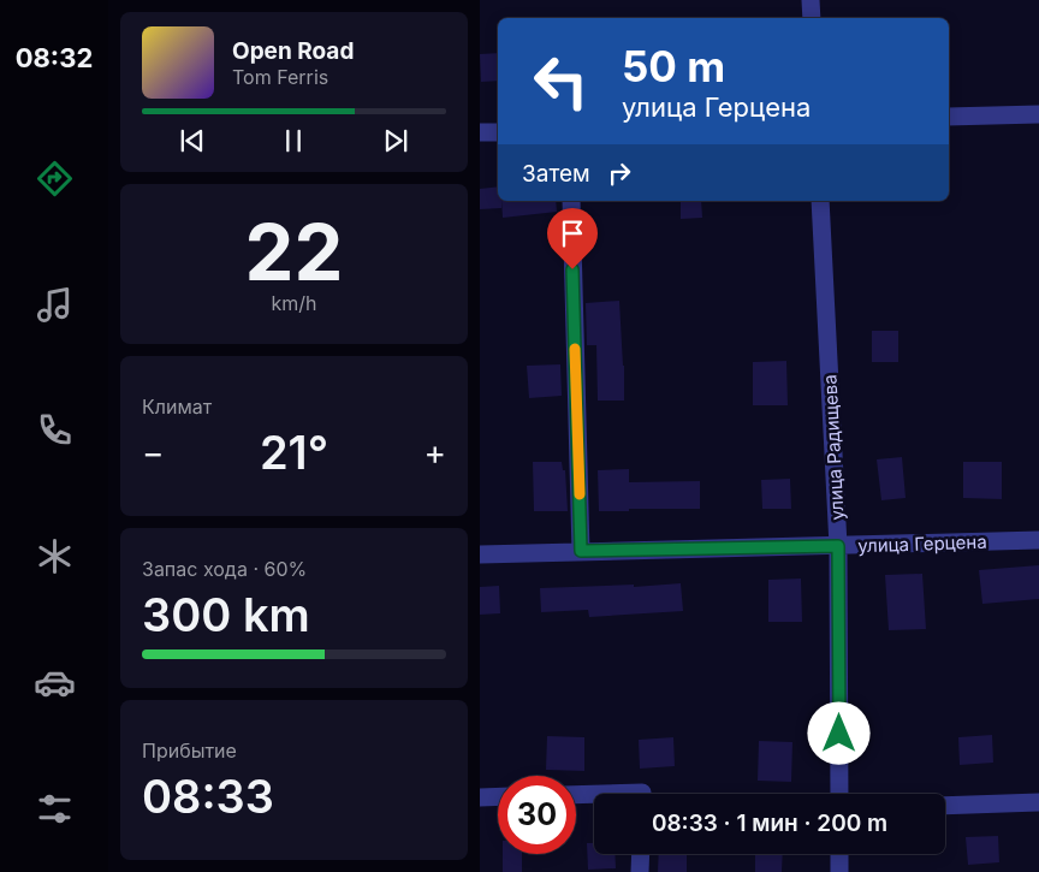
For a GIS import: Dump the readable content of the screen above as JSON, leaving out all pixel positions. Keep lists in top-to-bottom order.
{
  "streets": {
    "street": ["улица Радищева", "улица Герцена"]
  },
  "crossings": [
    ["улица Радищева", "улица Герцена"]
  ],
  "page": {
    "tabs": "08:32",
    "turn": ["50 m", "улица Герцена"],
    "song": ["Open Road", "Tom Ferris"],
    "then": "Затем",
    "tile": [
      ["22", "km/h"],
      "Климат",
      ["Запас хода · 60%", "300 km"],
      ["Прибытие", "08:33"]
    ],
    "heat": ["−", "21°", "+"],
    "limit": "30",
    "trip": "08:33 · 1 мин · 200 m"
  }
}
